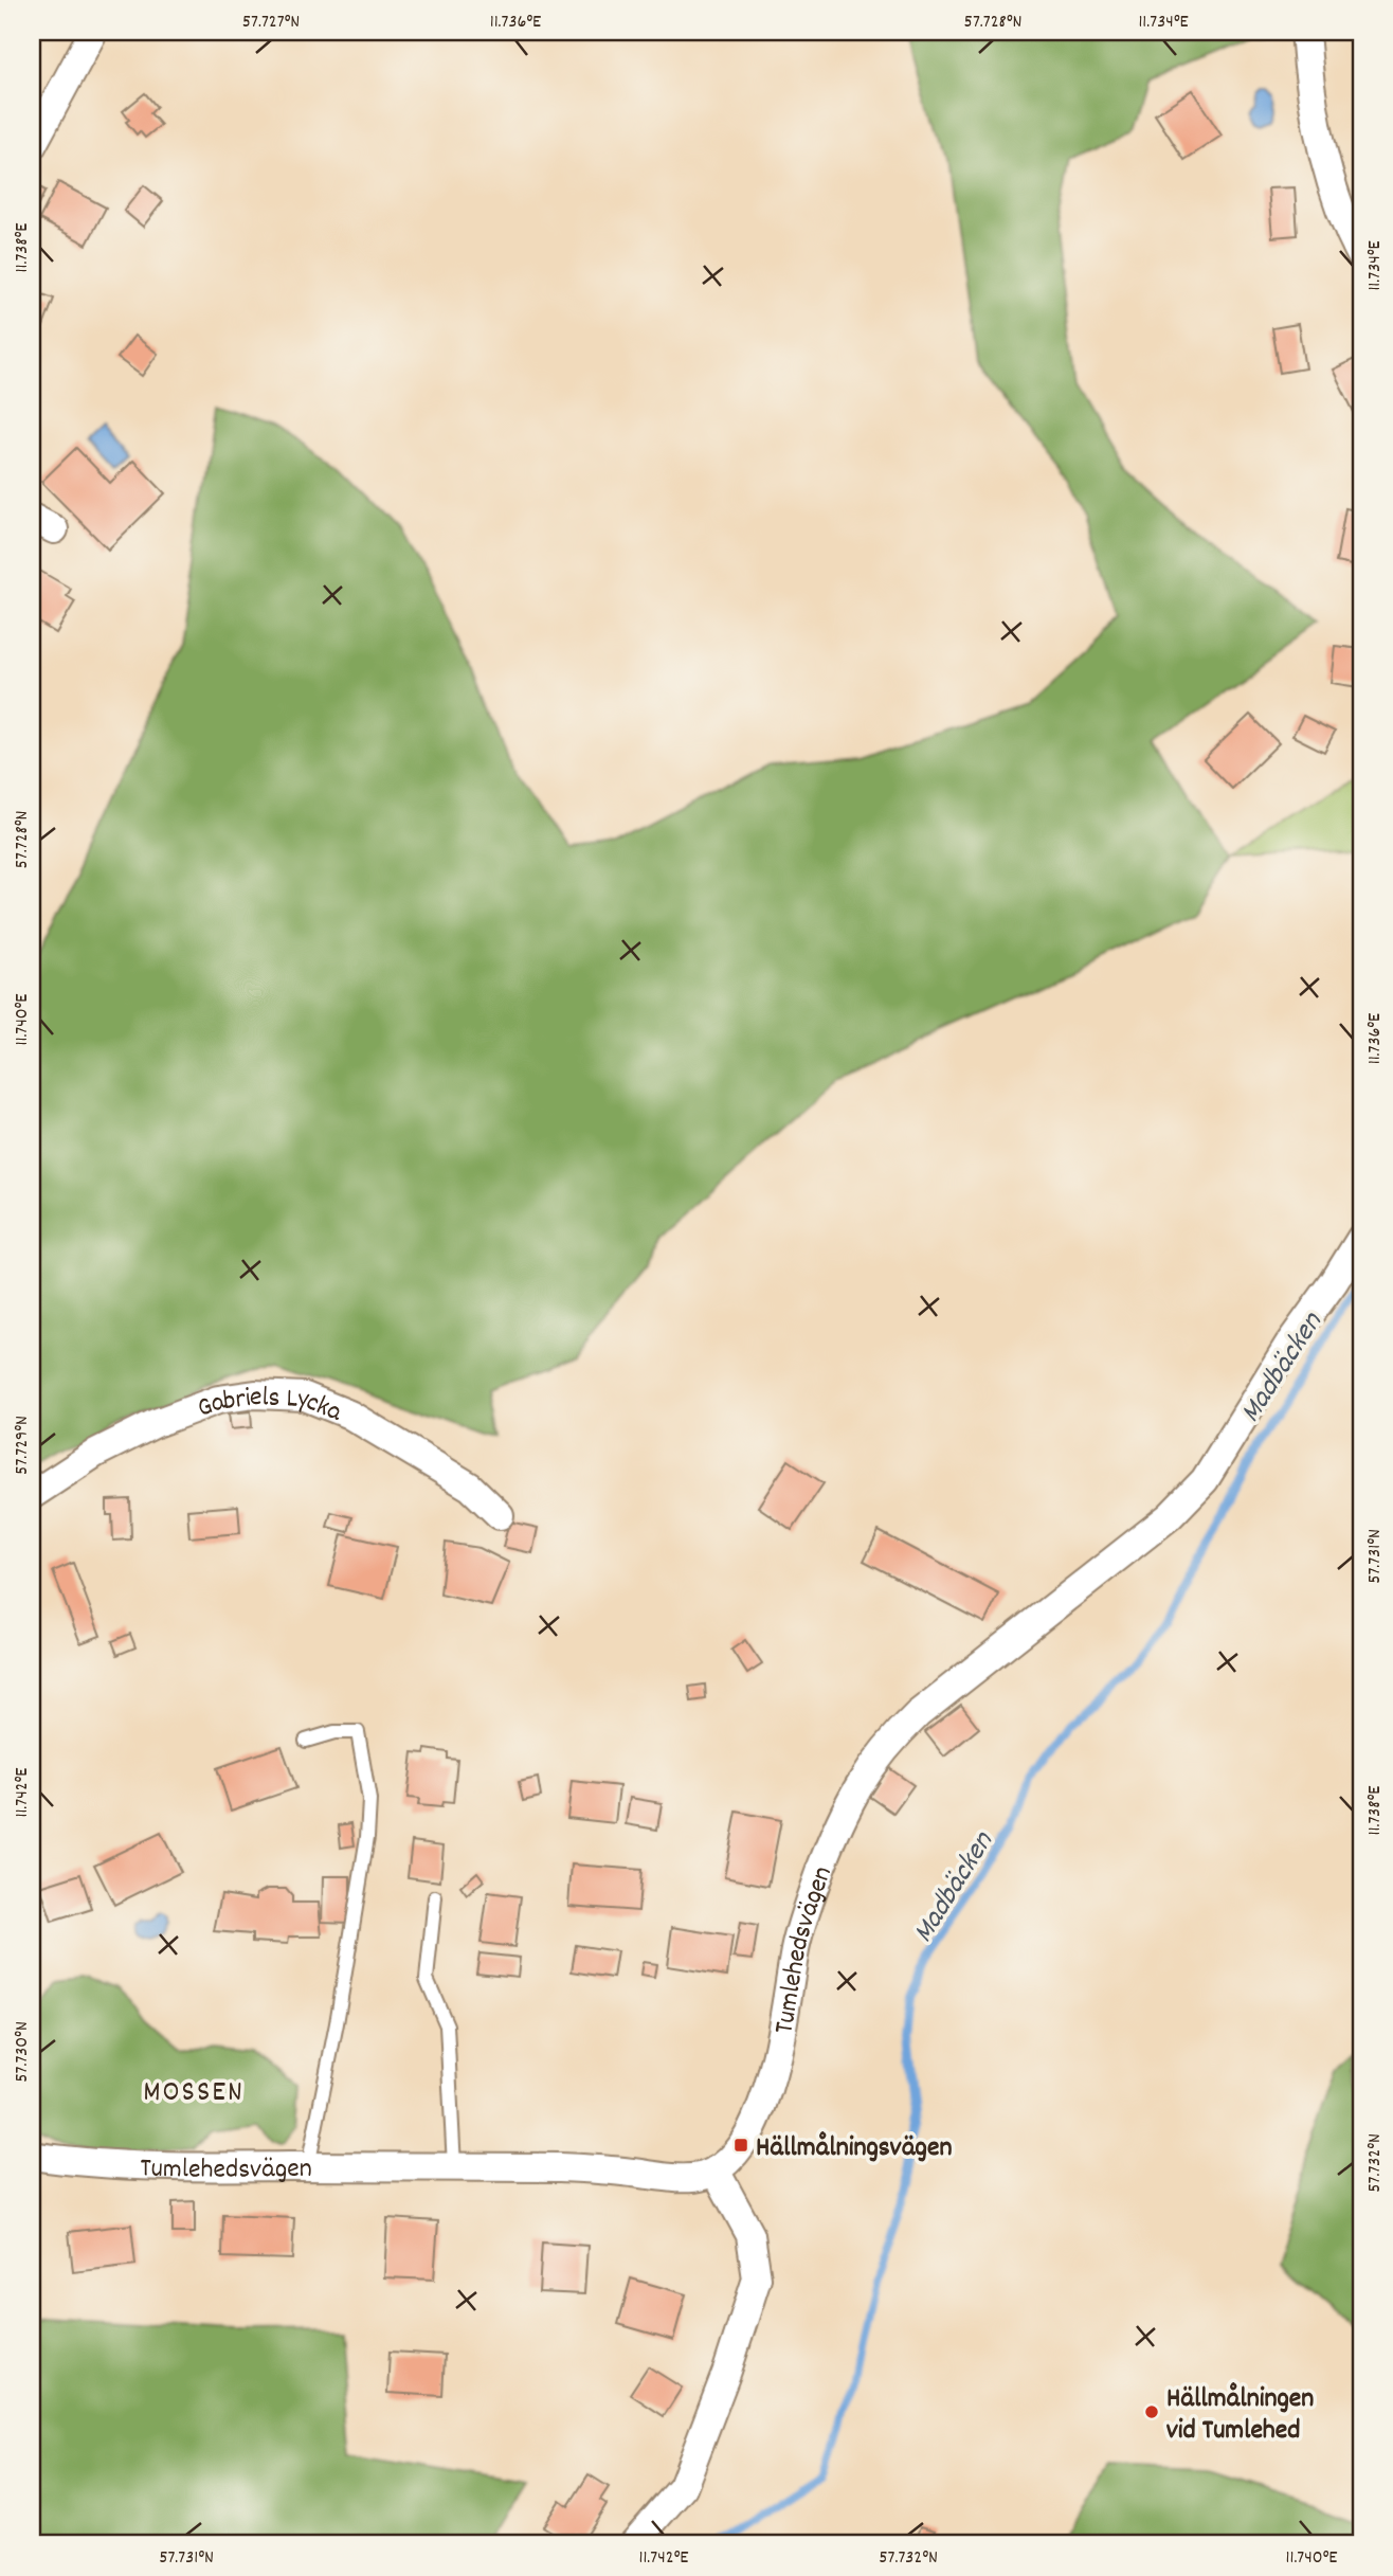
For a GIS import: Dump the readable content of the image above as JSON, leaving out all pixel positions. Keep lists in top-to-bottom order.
{
  "streets": {
    "street": ["Gabriels Lycka", "Tumlehedsvägen"]
  },
  "districts": ["MOSSEN"],
  "water": ["Madbäcken"],
  "places": {
    "transit": ["Hällmålningsvägen"],
    "other": ["Hällmålningen vid Tumlehed"]
  },
  "coordinates": [
    "57.727°N",
    "11.736°E",
    "57.728°N",
    "11.734°E",
    "11.738°E",
    "11.740°E",
    "57.729°N",
    "57.731°N",
    "11.742°E",
    "57.730°N",
    "57.732°N"
  ]
}
